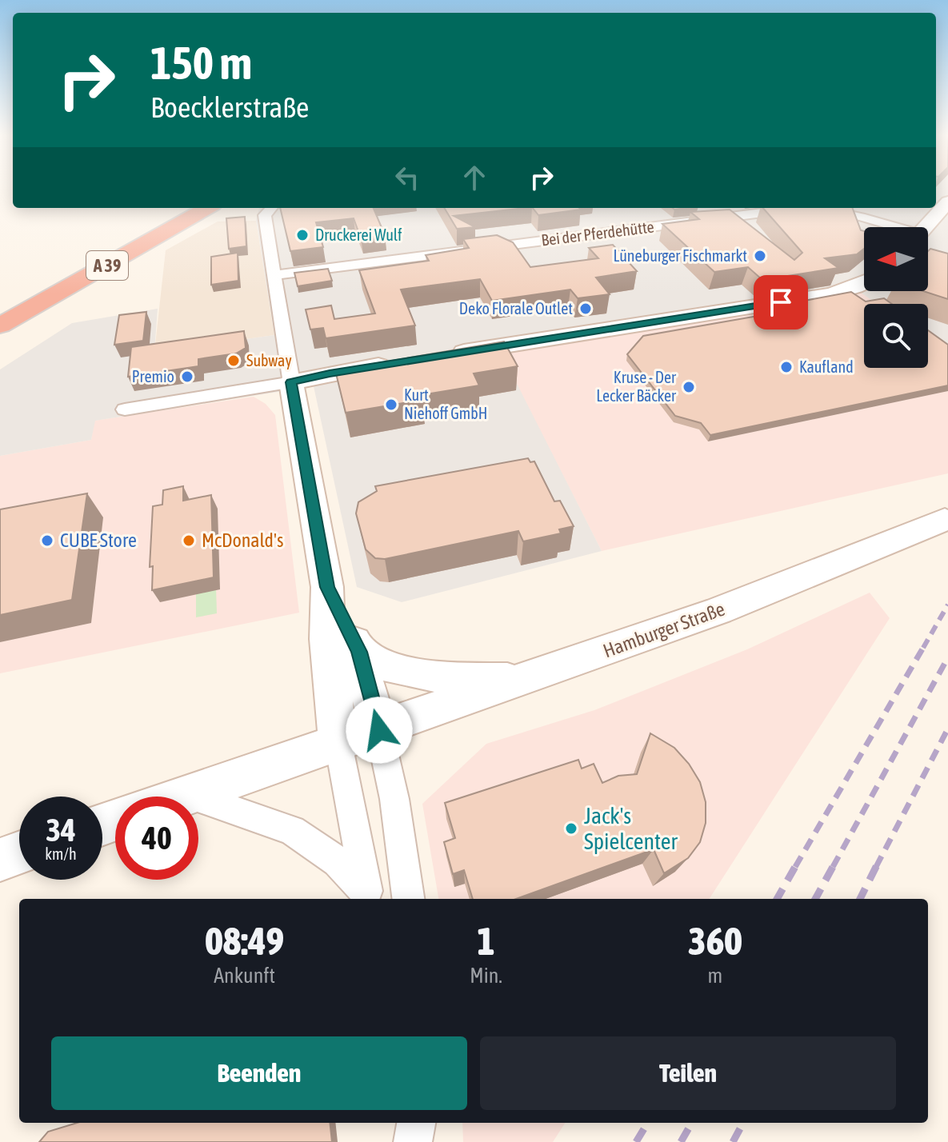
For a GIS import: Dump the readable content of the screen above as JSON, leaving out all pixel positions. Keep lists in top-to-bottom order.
{
  "streets": {
    "highway": ["A 39"],
    "street": ["Bei der Pferdehütte", "Hamburger Straße"]
  },
  "places": [
    "Druckerei Wulf",
    "Lüneburger Fischmarkt",
    "Deko Florale Outlet",
    "Subway",
    "Kaufland",
    "Premio",
    "Kruse - Der Lecker Bäcker",
    "Kurt Niehoff GmbH",
    "CUBE Store",
    "McDonald's",
    "Jack's Spielcenter"
  ],
  "north": "left",
  "page": {
    "turn": ["150 m", "Boecklerstraße"],
    "speed": "34 km/h",
    "limit": "40",
    "eta": [
      "08:49",
      "Ankunft",
      "1",
      "Min.",
      "360",
      "m"
    ],
    "buttons": ["Beenden", "Teilen"]
  }
}
